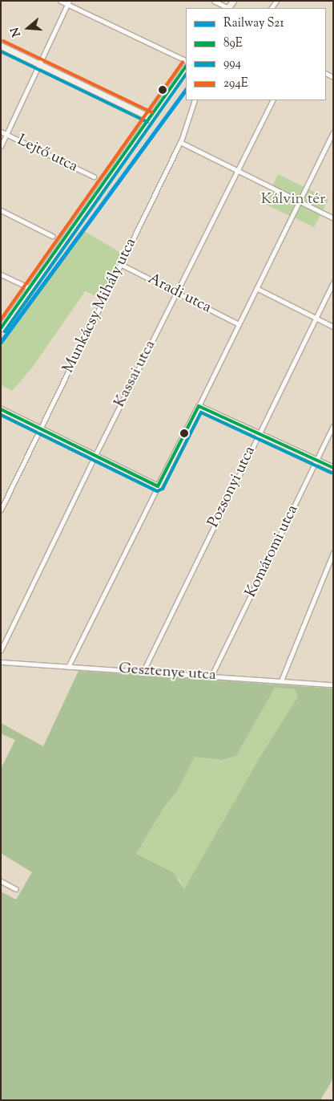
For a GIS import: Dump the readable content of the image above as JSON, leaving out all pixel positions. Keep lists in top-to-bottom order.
{
  "streets": {
    "street": [
      "Lejtő utca",
      "Aradi utca",
      "Munkácsy Mihály utca",
      "Kassai utca",
      "Pozsonyi utca",
      "Komáromi utca",
      "Gesztenye utca"
    ]
  },
  "crossings": [
    ["Aradi utca", "Munkácsy Mihály utca"],
    ["Aradi utca", "Kassai utca"],
    ["Pozsonyi utca", "Gesztenye utca"],
    ["Komáromi utca", "Gesztenye utca"]
  ],
  "parks": ["Kálvin tér"],
  "lines": [
    "transit line 294E",
    "transit line 994",
    "transit line 89E",
    "rail line S21"
  ],
  "legend": [
    "Railway S21",
    "89E",
    "994",
    "294E"
  ],
  "north": "left"
}
